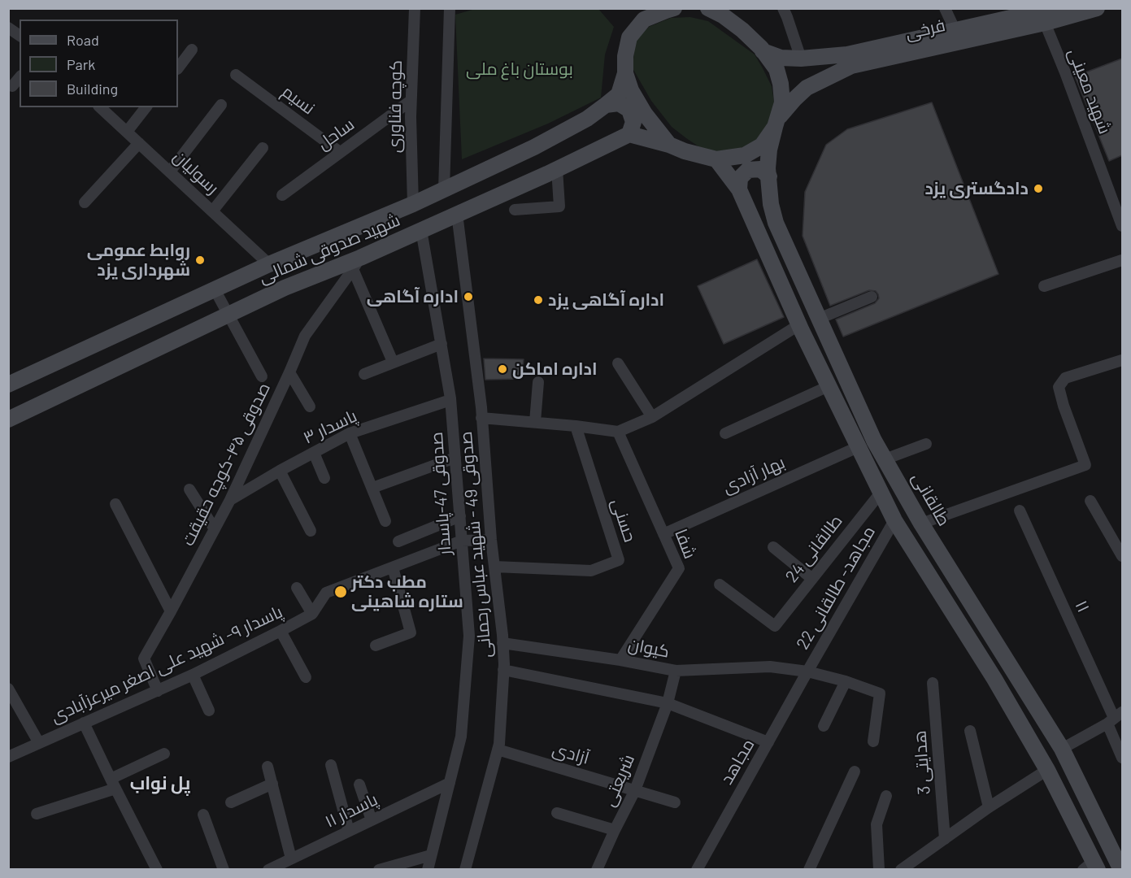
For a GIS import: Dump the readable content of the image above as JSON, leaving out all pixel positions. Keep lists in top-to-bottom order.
{
  "streets": {
    "main road": ["فرخی", "شهید صدوقی شمالی", "طالقانی"],
    "street": [
      "شهید معینی",
      "نسیم",
      "کوچه فناوری",
      "ساحل",
      "رسولیان",
      "پاسدار ۳",
      "صدوقی ۴۵-کوچه حقیقت",
      "بهار آزادی",
      "صدوقی 47-پاسدار",
      "حسنی",
      "شفا",
      "صدوقی 49 - شهید عباس رحمانی",
      "طالقانی 24",
      "مجاهد- طالقانی 22",
      "۱۱",
      "کیوان",
      "پاسدار ۹- شهید علی اصغر میرعزآبادی",
      "آزادی",
      "مجاهد",
      "هدایتی 3",
      "شریعتی",
      "پاسدار ۱۱"
    ]
  },
  "crossings": [
    ["فرخی", "شهید معینی"],
    ["فرخی", "طالقانی"],
    ["نسیم", "ساحل"],
    ["کوچه فناوری", "ساحل"],
    ["کوچه فناوری", "شهید صدوقی شمالی"],
    ["رسولیان", "شهید صدوقی شمالی"],
    ["شهید صدوقی شمالی", "صدوقی ۴۵-کوچه حقیقت"],
    ["شهید صدوقی شمالی", "صدوقی 47-پاسدار"],
    ["شهید صدوقی شمالی", "صدوقی 49 - شهید عباس رحمانی"],
    ["پاسدار ۳", "صدوقی ۴۵-کوچه حقیقت"],
    ["پاسدار ۳", "صدوقی 47-پاسدار"],
    ["صدوقی ۴۵-کوچه حقیقت", "پاسدار ۹- شهید علی اصغر میرعزآبادی"],
    ["بهار آزادی", "شفا"],
    ["صدوقی 47-پاسدار", "پاسدار ۹- شهید علی اصغر میرعزآبادی"],
    ["صدوقی 47-پاسدار", "پاسدار ۱۱"],
    ["حسنی", "صدوقی 49 - شهید عباس رحمانی"],
    ["شفا", "کیوان"],
    ["صدوقی 49 - شهید عباس رحمانی", "کیوان"],
    ["صدوقی 49 - شهید عباس رحمانی", "پاسدار ۹- شهید علی اصغر میرعزآبادی"],
    ["صدوقی 49 - شهید عباس رحمانی", "آزادی"],
    ["مجاهد- طالقانی 22", "مجاهد"],
    ["کیوان", "شریعتی"],
    ["آزادی", "شریعتی"]
  ],
  "districts": ["پل نواب"],
  "parks": ["بوستان باغ ملی"],
  "places": [
    "دادگستری یزد",
    "روابط عمومی شهرداری یزد",
    "اداره آگاهی",
    "اداره آگاهی یزد",
    "اداره اماکن",
    "مطب دکتر ستاره شاهینی"
  ],
  "legend": ["Road", "Park", "Building"]
}
